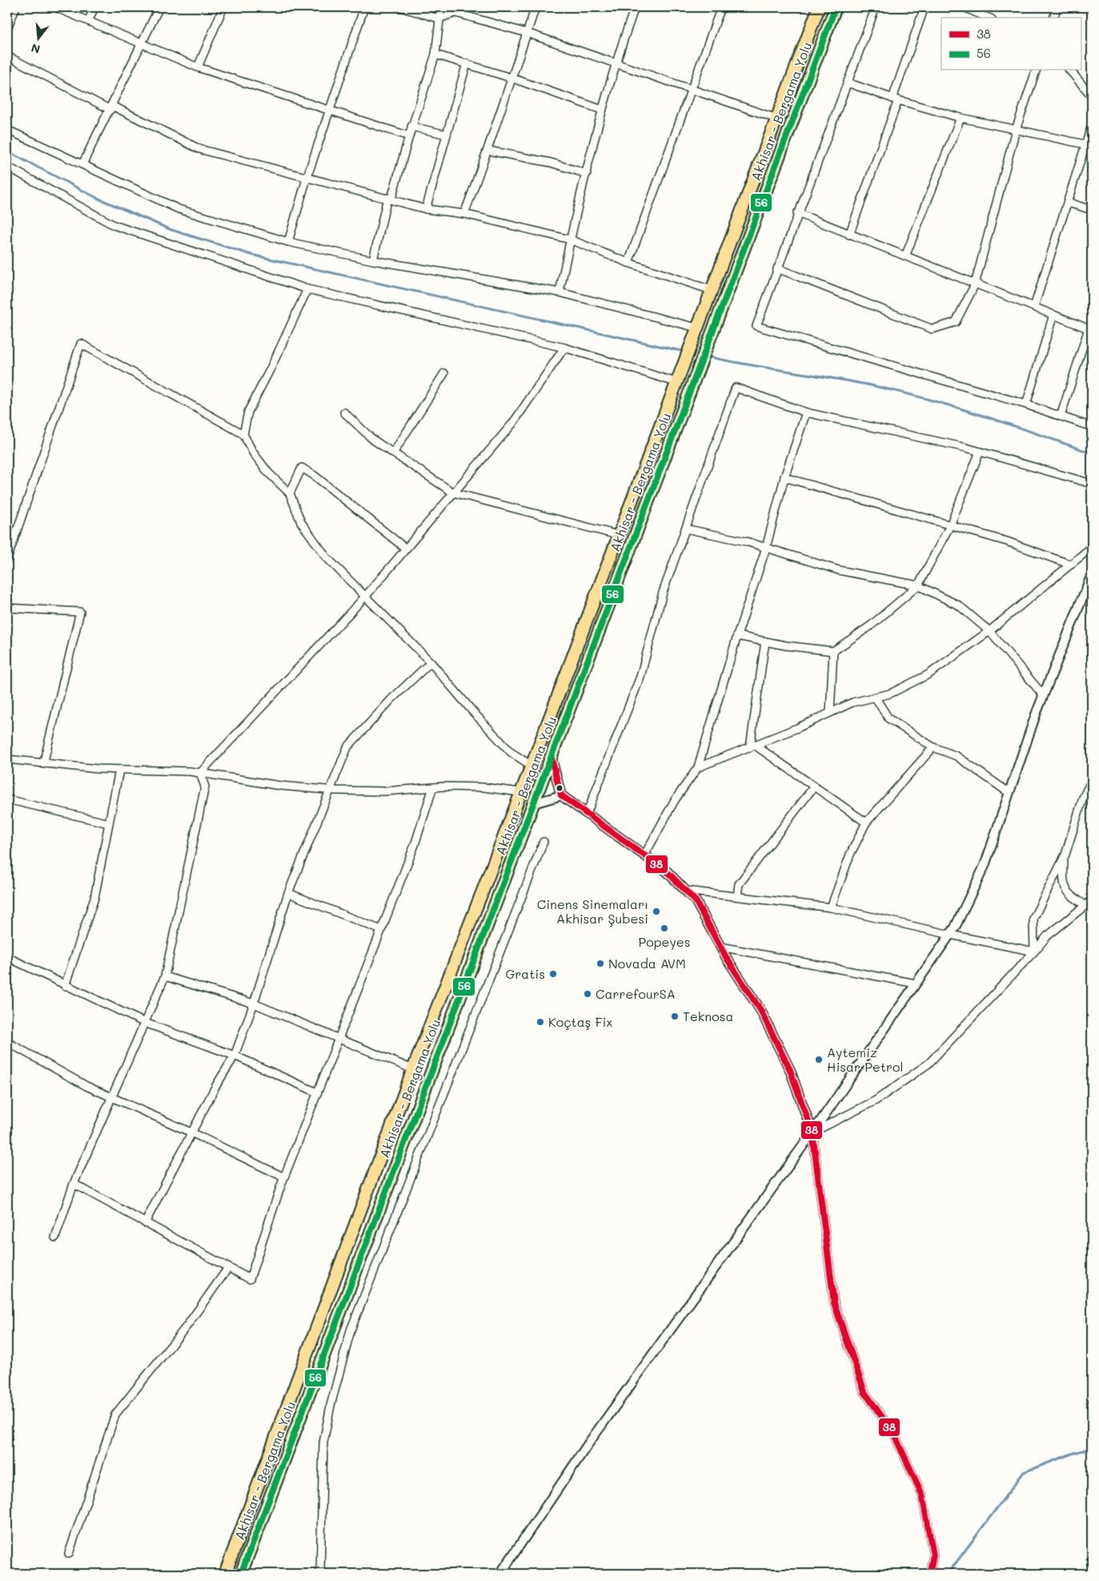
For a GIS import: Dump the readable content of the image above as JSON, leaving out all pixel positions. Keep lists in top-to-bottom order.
{
  "streets": {
    "main road": ["Akhisar - Bergama Yolu"]
  },
  "places": [
    "Cinens Sinemaları Akhisar Şubesi",
    "Popeyes",
    "Novada AVM",
    "Gratis",
    "CarrefourSA",
    "Teknosa",
    "Koçtaş Fix",
    "Aytemiz Hisar Petrol"
  ],
  "lines": ["transit line 56", "transit line 38"],
  "legend": ["38", "56"],
  "north": "bottom"
}
